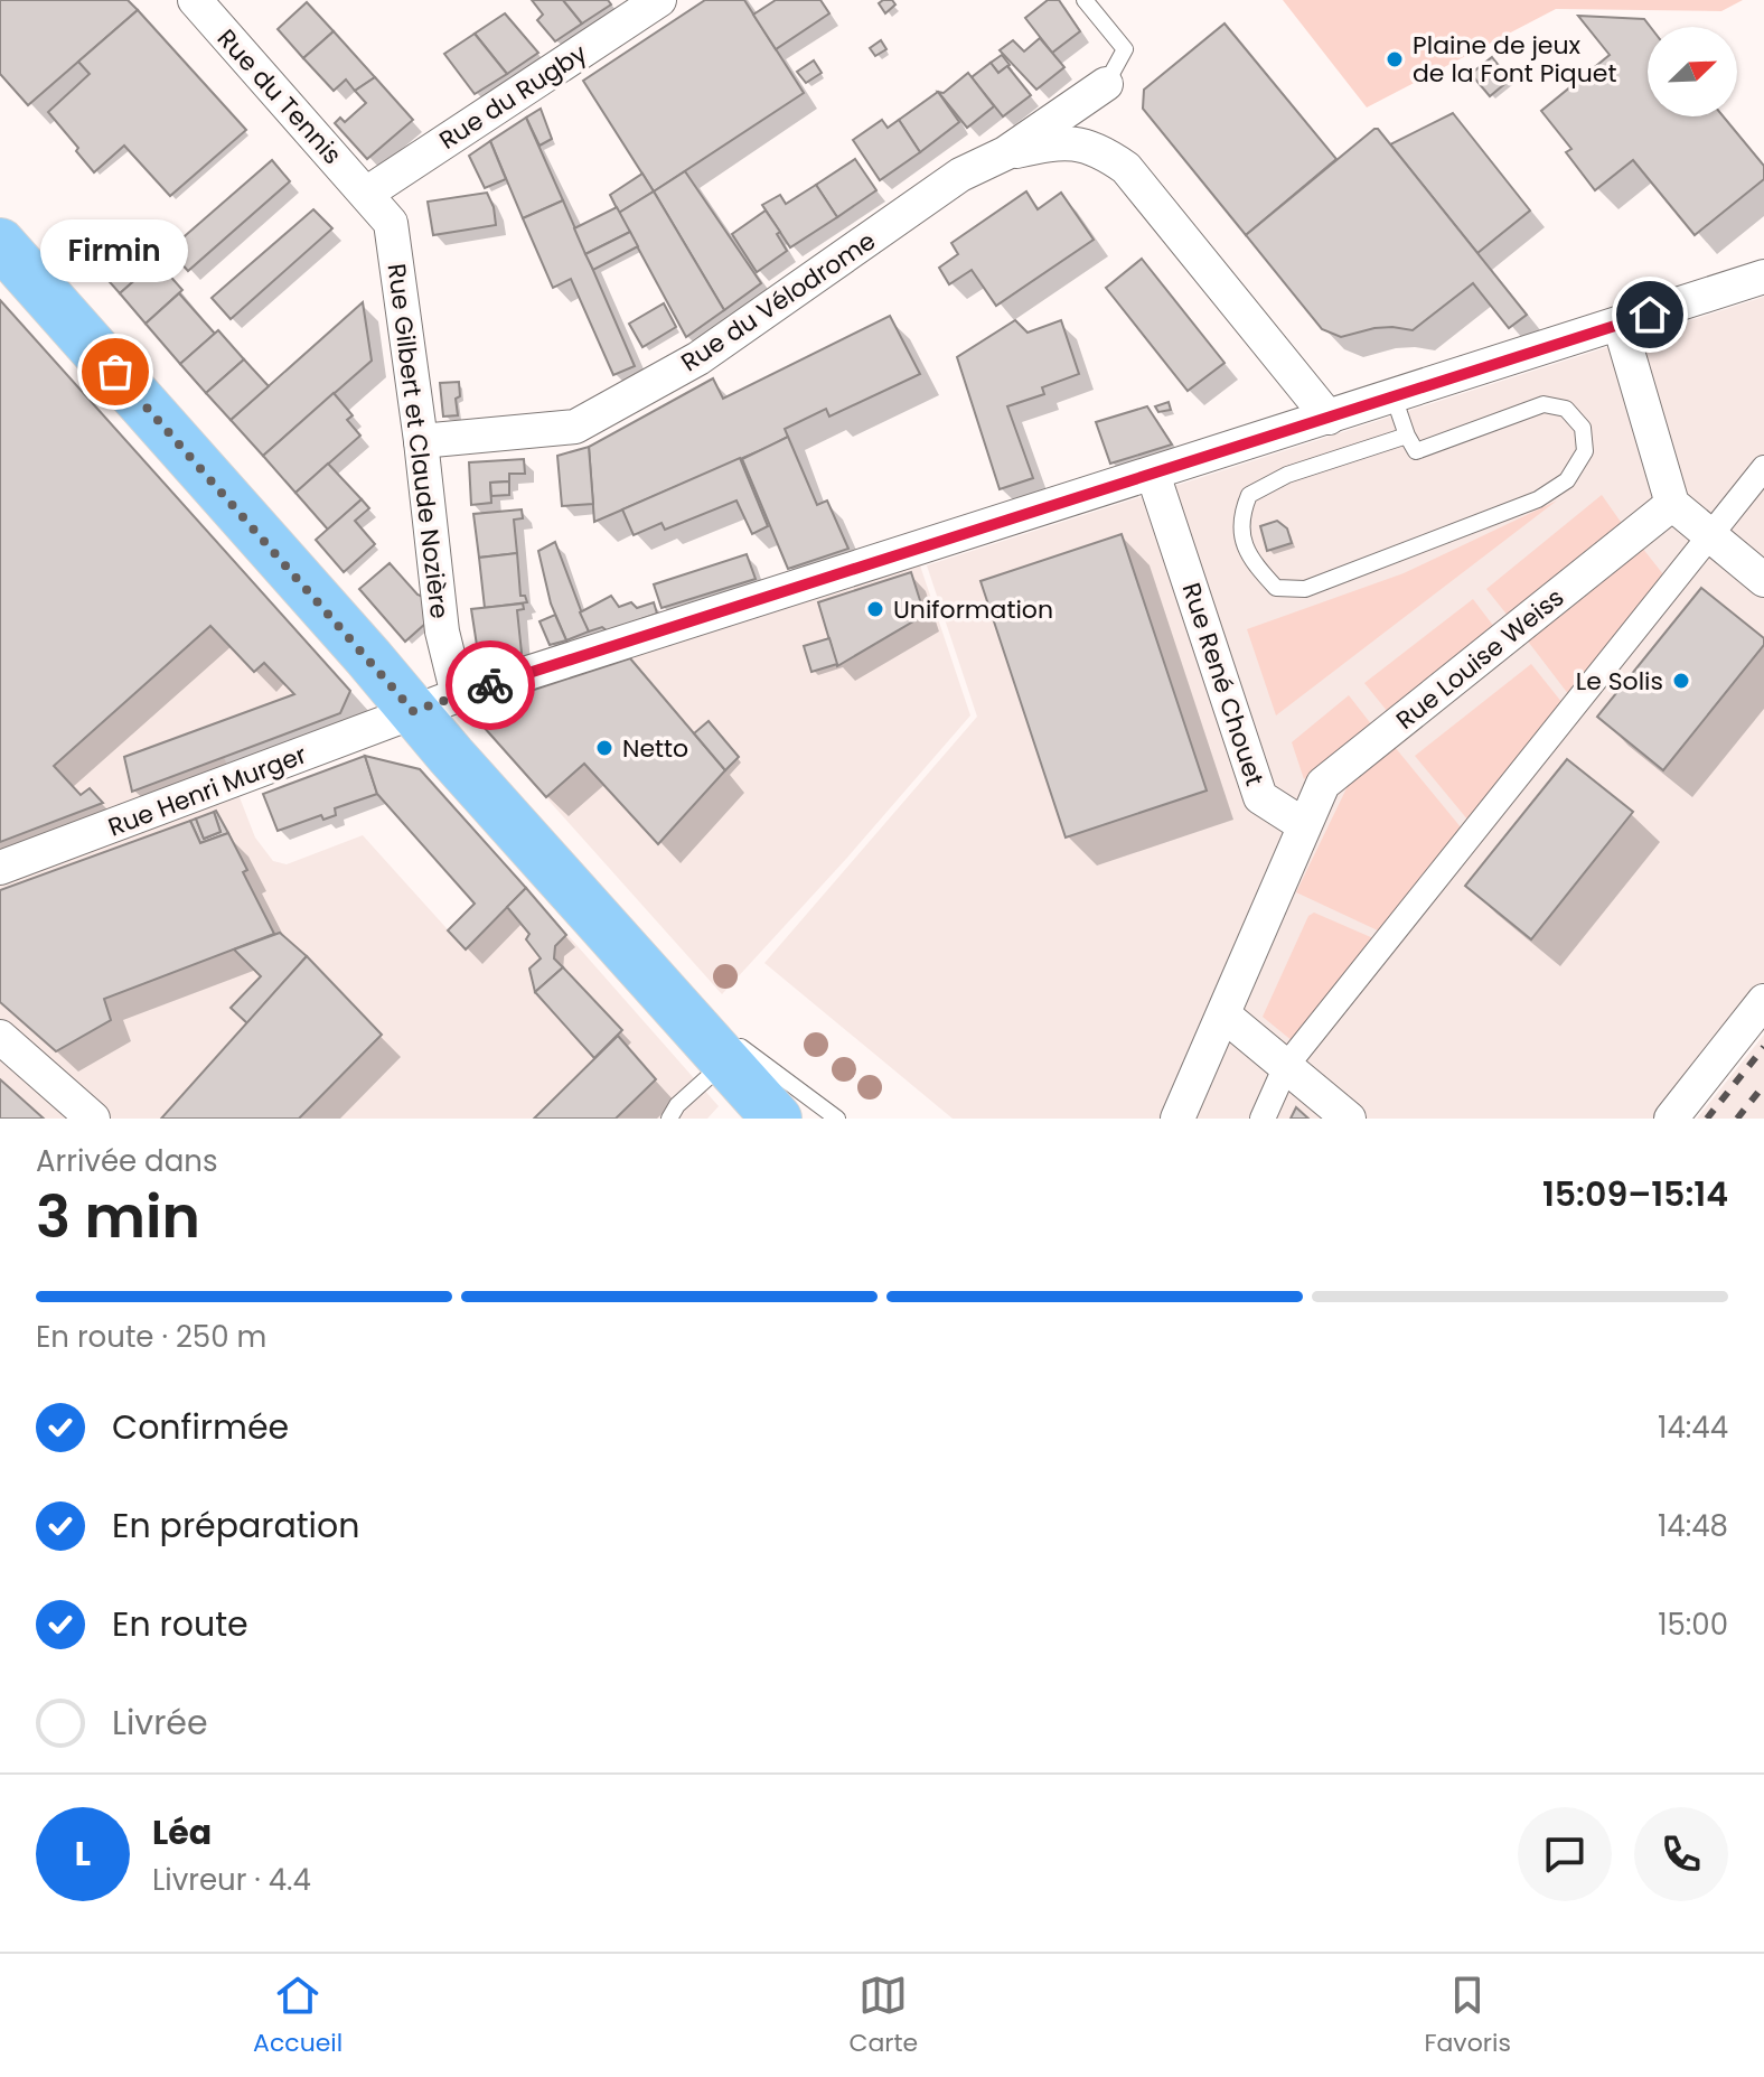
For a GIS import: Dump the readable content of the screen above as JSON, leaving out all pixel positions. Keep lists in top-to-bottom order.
{
  "streets": {
    "street": [
      "Rue du Tennis",
      "Rue du Rugby",
      "Rue du Vélodrome",
      "Rue Gilbert et Claude Nozière",
      "Rue Louise Weiss",
      "Rue René Chouet",
      "Rue Henri Murger"
    ]
  },
  "crossings": [
    ["Rue du Tennis", "Rue du Rugby"],
    ["Rue du Tennis", "Rue Gilbert et Claude Nozière"],
    ["Rue du Rugby", "Rue Gilbert et Claude Nozière"],
    ["Rue du Vélodrome", "Rue Gilbert et Claude Nozière"],
    ["Rue Gilbert et Claude Nozière", "Rue Henri Murger"],
    ["Rue Louise Weiss", "Rue René Chouet"],
    ["Rue René Chouet", "Rue Henri Murger"]
  ],
  "places": [
    "Plaine de jeux de la Font Piquet",
    "Firmin",
    "Uniformation",
    "Le Solis",
    "Netto"
  ],
  "north": "top right",
  "page": {
    "bubble": "Firmin",
    "heading": ["3 min", "Arrivée dans", "15:09–15:14"],
    "panel": ["Léa", "Livreur · 4.4"],
    "bar": "En route · 250 m",
    "list": [
      ["Confirmée", "14:44"],
      ["En préparation", "14:48"],
      ["En route", "15:00"],
      "Livrée"
    ],
    "round": "L",
    "tabs": ["Accueil", "Carte", "Favoris"]
  }
}
